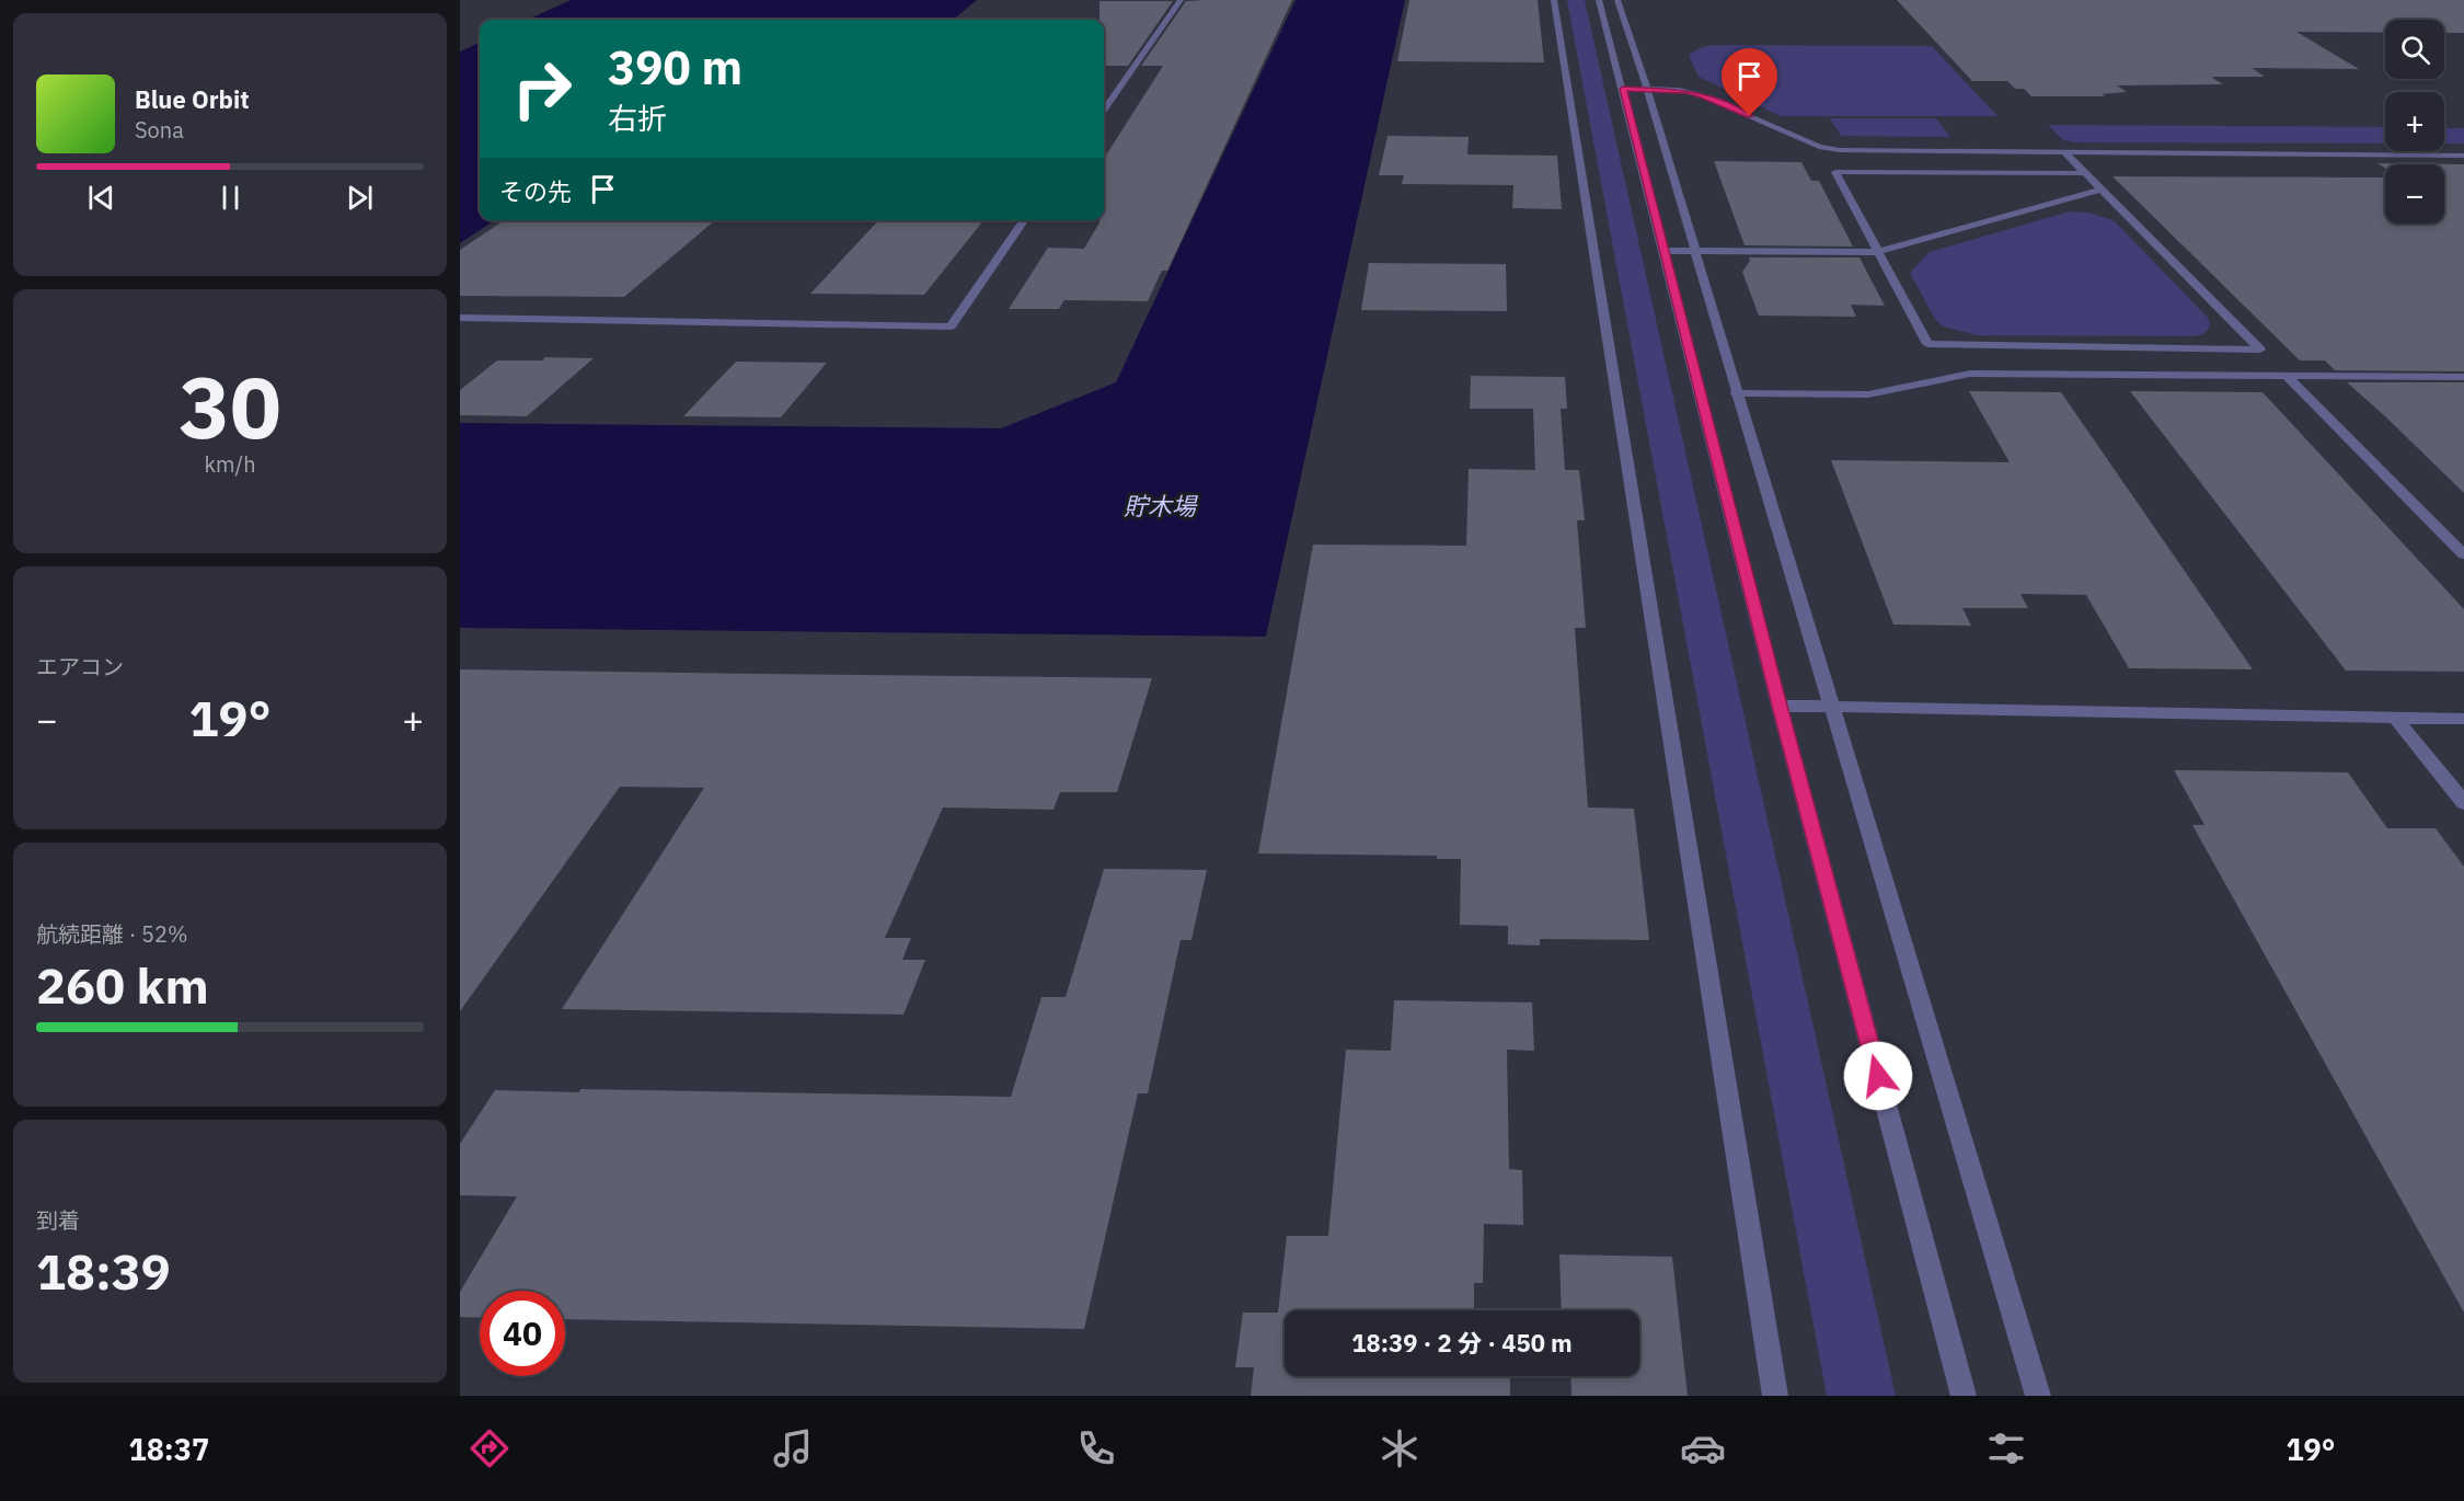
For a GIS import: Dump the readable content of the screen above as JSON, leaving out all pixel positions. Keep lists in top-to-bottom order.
{
  "water": ["貯木場"],
  "page": {
    "map_buttons": ["+", "−"],
    "turn": ["390 m", "右折"],
    "song": ["Blue Orbit", "Sona"],
    "then": "その先",
    "tile": [
      ["30", "km/h"],
      "エアコン",
      ["航続距離 · 52%", "260 km"],
      ["到着", "18:39"]
    ],
    "heat": ["−", "19°", "+"],
    "limit": "40",
    "trip": "18:39 · 2 分 · 450 m",
    "tabs": ["18:37", "19°"]
  }
}
